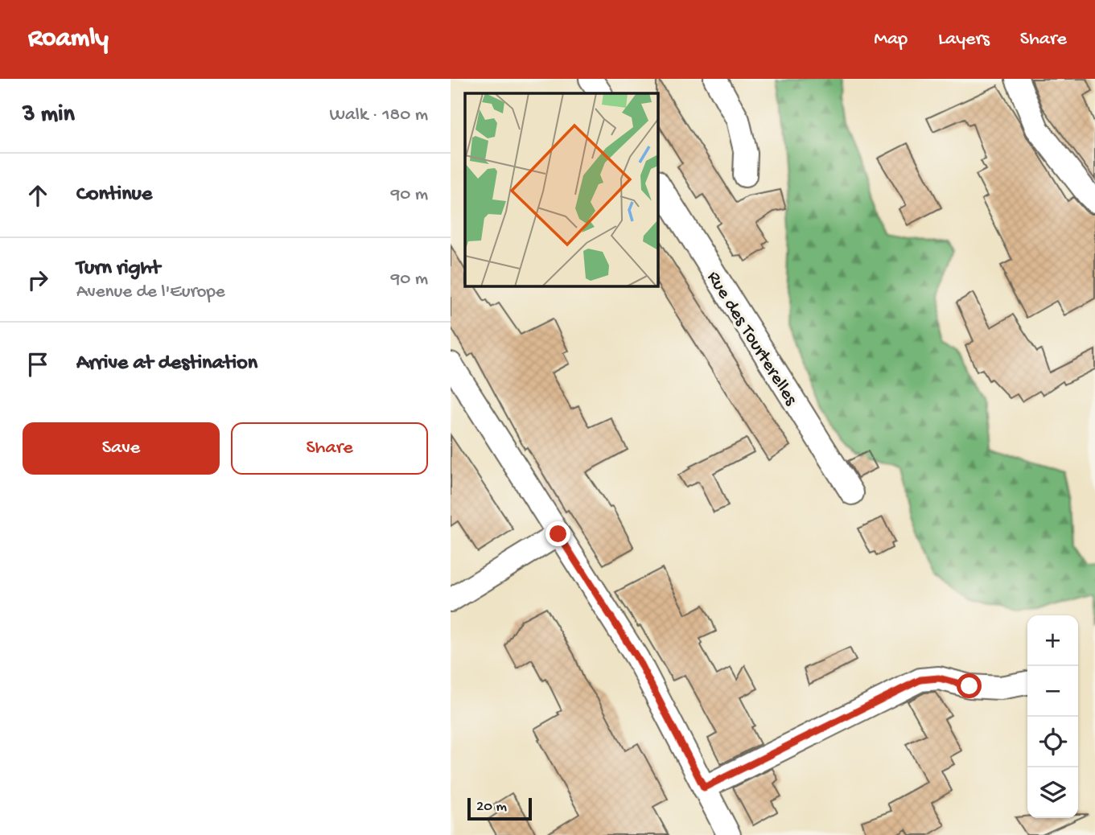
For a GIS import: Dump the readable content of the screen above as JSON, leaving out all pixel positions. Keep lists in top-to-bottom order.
{
  "streets": {
    "street": ["Rue des Tourterelles"]
  },
  "scale_bar": "20 m",
  "page": {
    "header": "Roamly",
    "nav": ["Map", "Layers", "Share"],
    "heading": ["3 min", "Walk · 180 m"],
    "list": [
      ["Continue", "90 m"],
      ["Turn right", "Avenue de l'Europe", "90 m"],
      "Arrive at destination"
    ],
    "buttons": ["Save", "Share"],
    "map_buttons": ["+", "−"],
    "scale": "20 m"
  }
}
